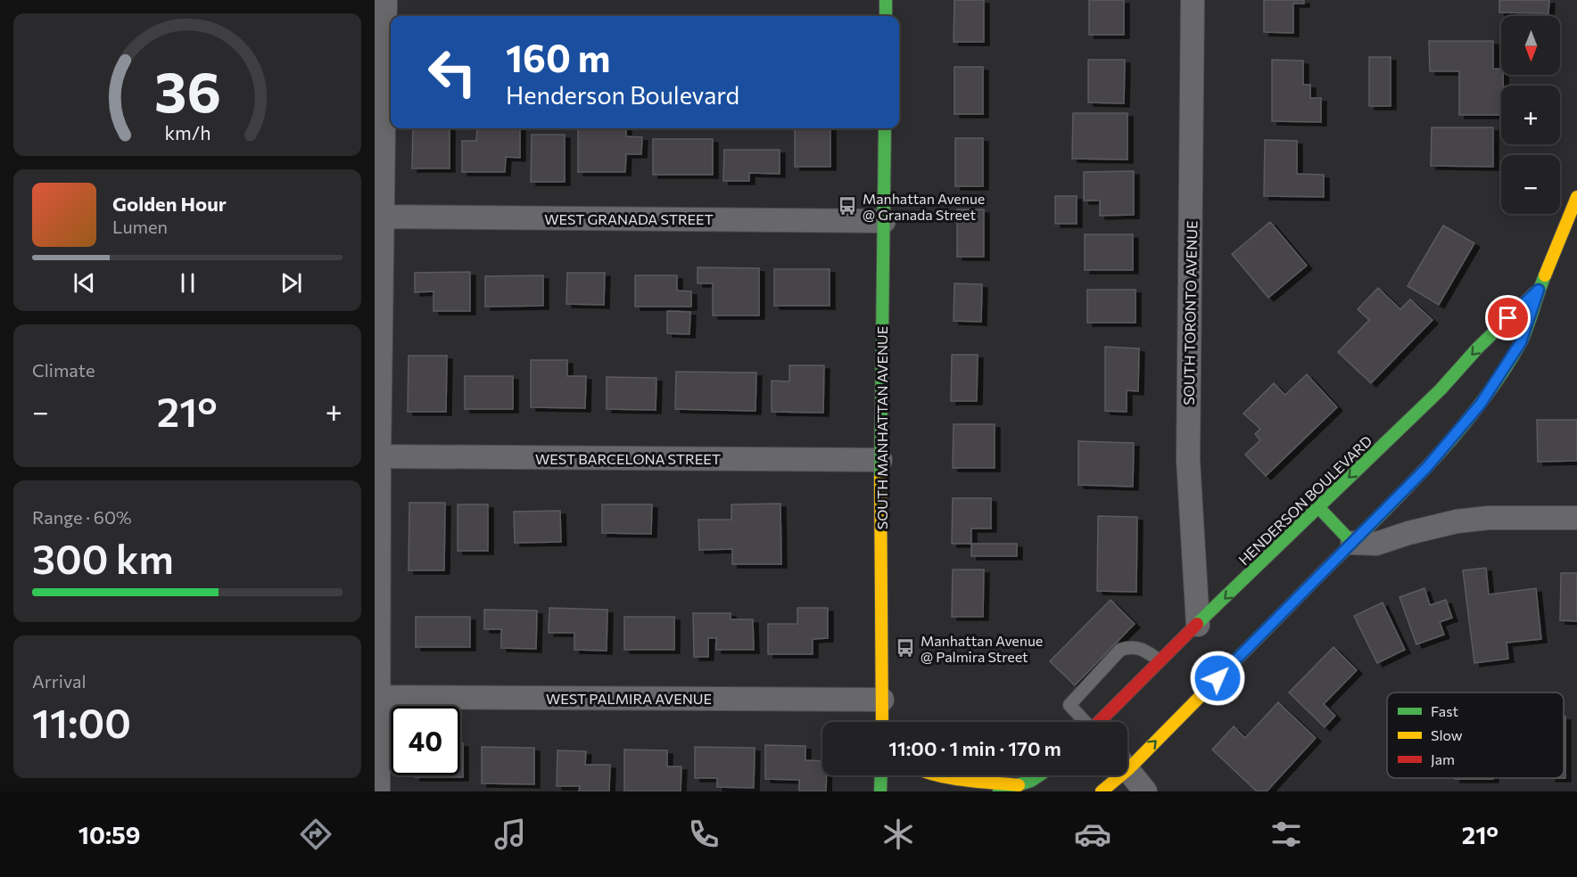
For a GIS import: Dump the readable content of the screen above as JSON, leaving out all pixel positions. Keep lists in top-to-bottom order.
{
  "streets": {
    "street": [
      "WEST GRANADA STREET",
      "SOUTH TORONTO AVENUE",
      "SOUTH MANHATTAN AVENUE",
      "WEST BARCELONA STREET",
      "HENDERSON BOULEVARD",
      "WEST PALMIRA AVENUE"
    ]
  },
  "crossings": [
    ["WEST GRANADA STREET", "SOUTH MANHATTAN AVENUE"],
    ["SOUTH TORONTO AVENUE", "HENDERSON BOULEVARD"],
    ["SOUTH MANHATTAN AVENUE", "WEST BARCELONA STREET"],
    ["SOUTH MANHATTAN AVENUE", "WEST PALMIRA AVENUE"]
  ],
  "places": {
    "bus stop": ["Manhattan Avenue @ Granada Street", "Manhattan Avenue @ Palmira Street"]
  },
  "legend": ["Fast", "Slow", "Jam"],
  "north": "bottom",
  "page": {
    "map_buttons": ["+", "−"],
    "turn": ["160 m", "Henderson Boulevard"],
    "song": ["Golden Hour", "Lumen"],
    "tile": [
      "Climate",
      ["Range · 60%", "300 km"],
      ["Arrival", "11:00"]
    ],
    "heat": ["−", "21°", "+"],
    "limit": "40",
    "trip": "11:00 · 1 min · 170 m",
    "tabs": ["10:59", "21°"],
    "gauge": ["36", "km/h"]
  }
}
